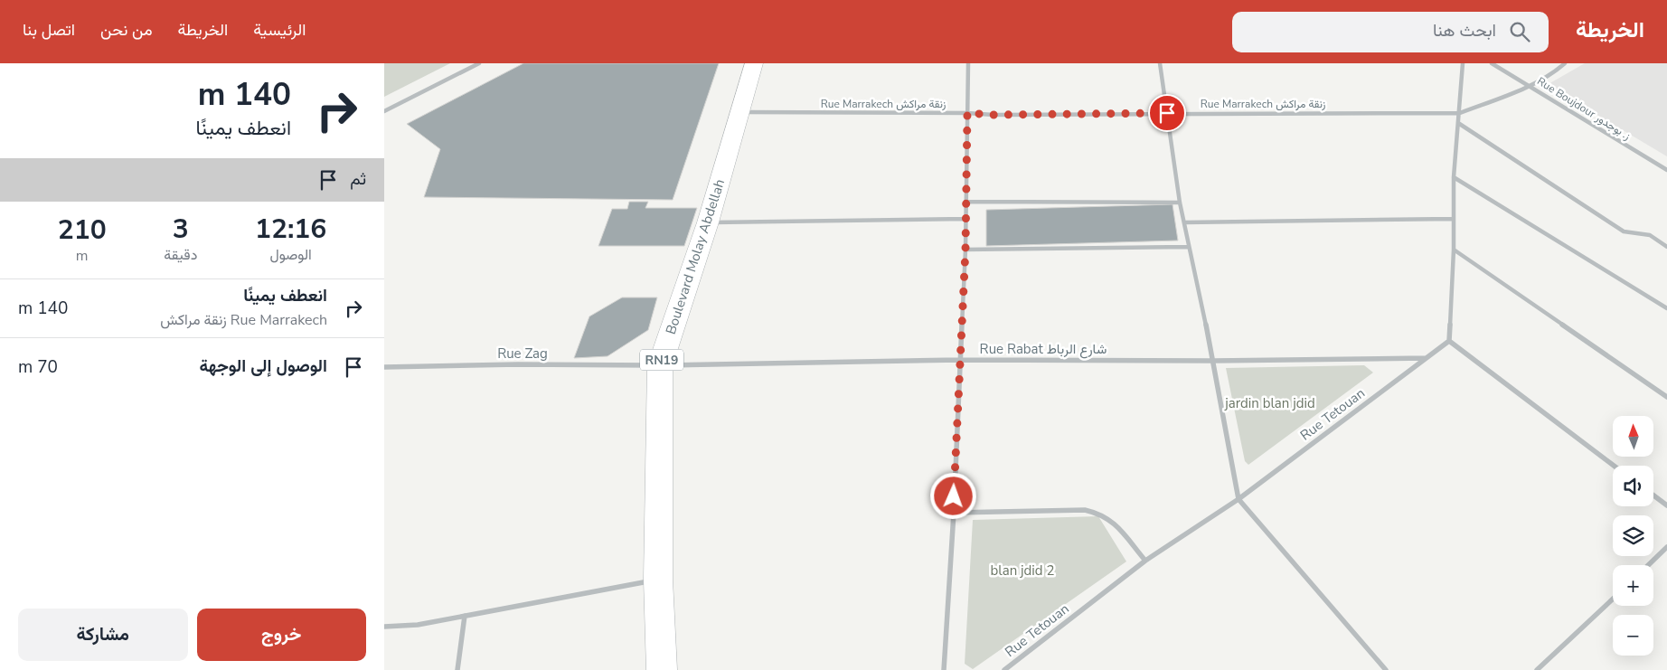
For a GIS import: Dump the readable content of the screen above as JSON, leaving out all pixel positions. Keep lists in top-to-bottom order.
{
  "streets": {
    "main road": ["Boulevard Molay Abdellah", "RN19"],
    "street": [
      "Rue Marrakech زنقة مراكش",
      "Rue Boujdour ز. بوجدور",
      "Rue Rabat شارع الرباط",
      "Rue Zag",
      "Rue Tetouan"
    ]
  },
  "crossings": [
    ["Rue Marrakech زنقة مراكش", "Boulevard Molay Abdellah"],
    ["Boulevard Molay Abdellah", "Rue Rabat شارع الرباط"],
    ["Boulevard Molay Abdellah", "Rue Zag"],
    ["Rue Rabat شارع الرباط", "Rue Zag"],
    ["Rue Rabat شارع الرباط", "Rue Tetouan"]
  ],
  "parks": ["jardin blan jdid", "blan jdid 2"],
  "north": "top",
  "page": {
    "header": "الخريطة",
    "search": "ابحث هنا",
    "nav": [
      "الرئيسية",
      "الخريطة",
      "من نحن",
      "اتصل بنا"
    ],
    "turn": ["140 m", "انعطف يمينًا"],
    "then": "ثم",
    "eta": [
      "12:16",
      "الوصول",
      "3",
      "دقيقة",
      "210",
      "m"
    ],
    "list": [
      {
        "name": "انعطف يمينًا",
        "note": "Rue Marrakech زنقة مراكش",
        "value": "140 m"
      },
      {
        "name": "الوصول إلى الوجهة",
        "value": "70 m"
      }
    ],
    "map_buttons": ["+", "−"],
    "buttons": ["خروج", "مشاركة"]
  }
}
